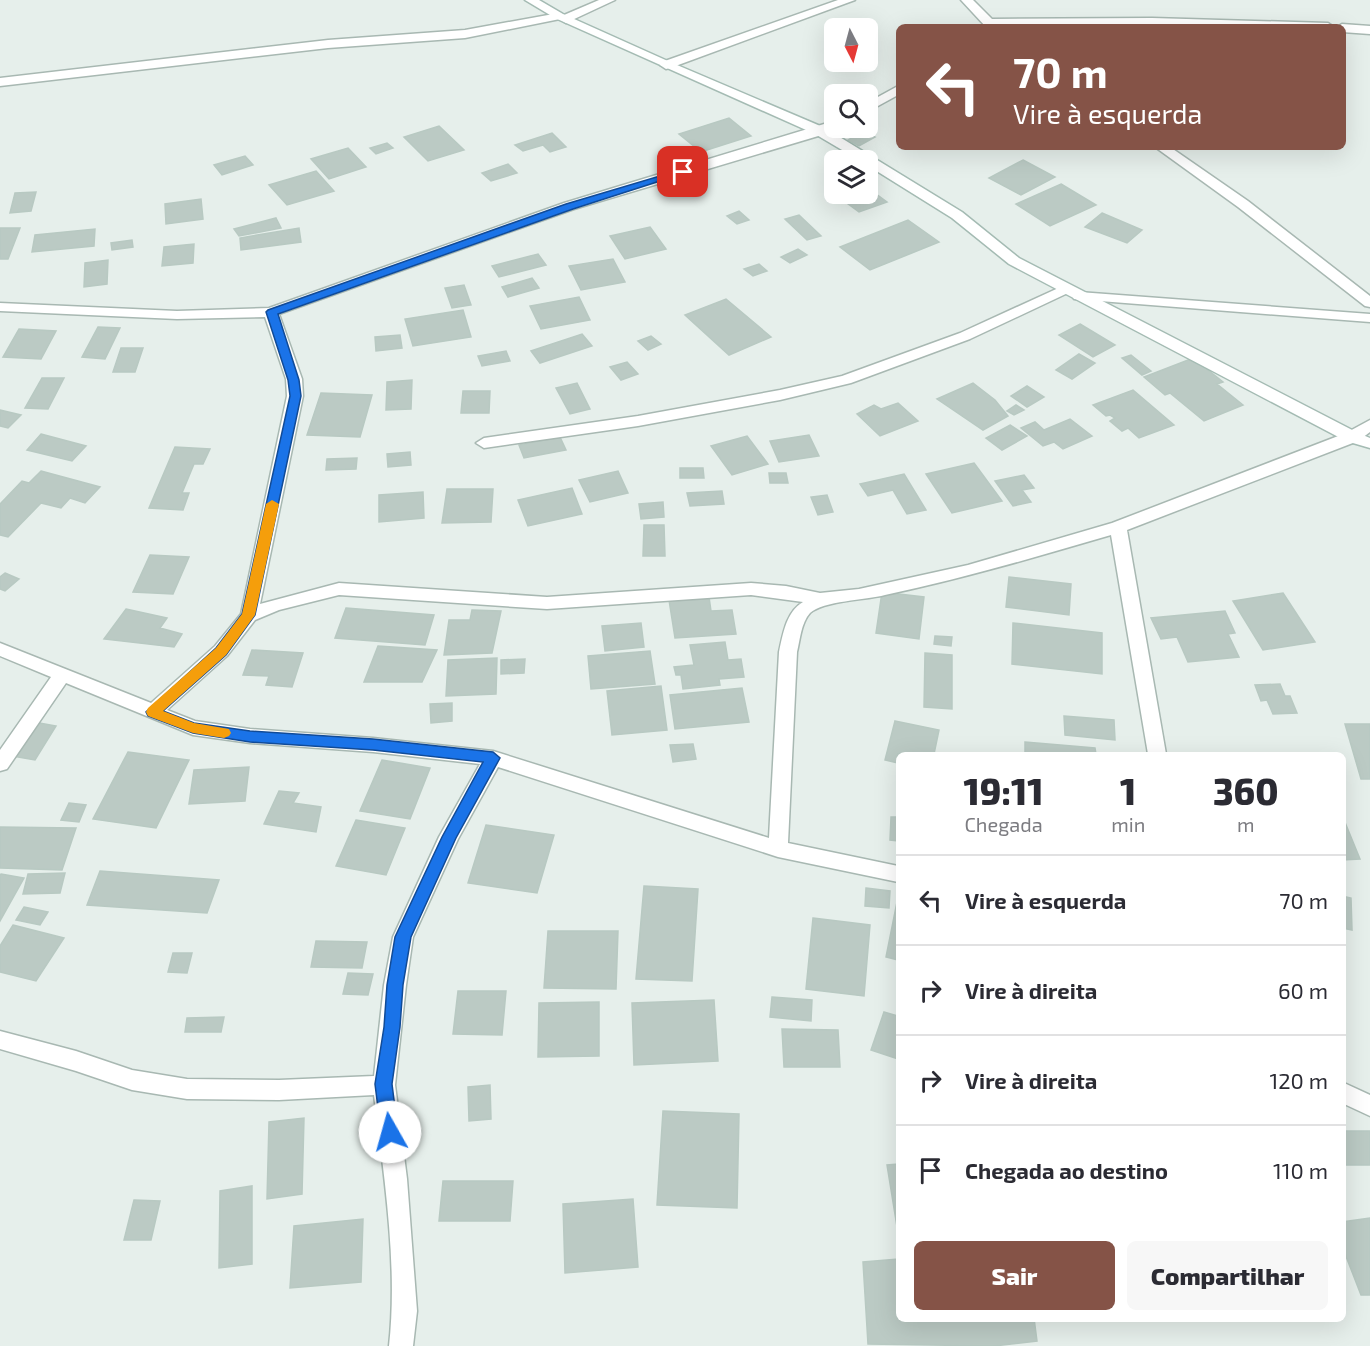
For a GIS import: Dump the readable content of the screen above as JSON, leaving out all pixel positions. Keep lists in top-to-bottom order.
{
  "north": "bottom",
  "page": {
    "turn": ["70 m", "Vire à esquerda"],
    "eta": [
      "19:11",
      "Chegada",
      "1",
      "min",
      "360",
      "m"
    ],
    "list": [
      {
        "name": "Vire à esquerda",
        "value": "70 m"
      },
      {
        "name": "Vire à direita",
        "value": "60 m"
      },
      {
        "name": "Vire à direita",
        "value": "120 m"
      },
      {
        "name": "Chegada ao destino",
        "value": "110 m"
      }
    ],
    "buttons": ["Sair", "Compartilhar"]
  }
}
